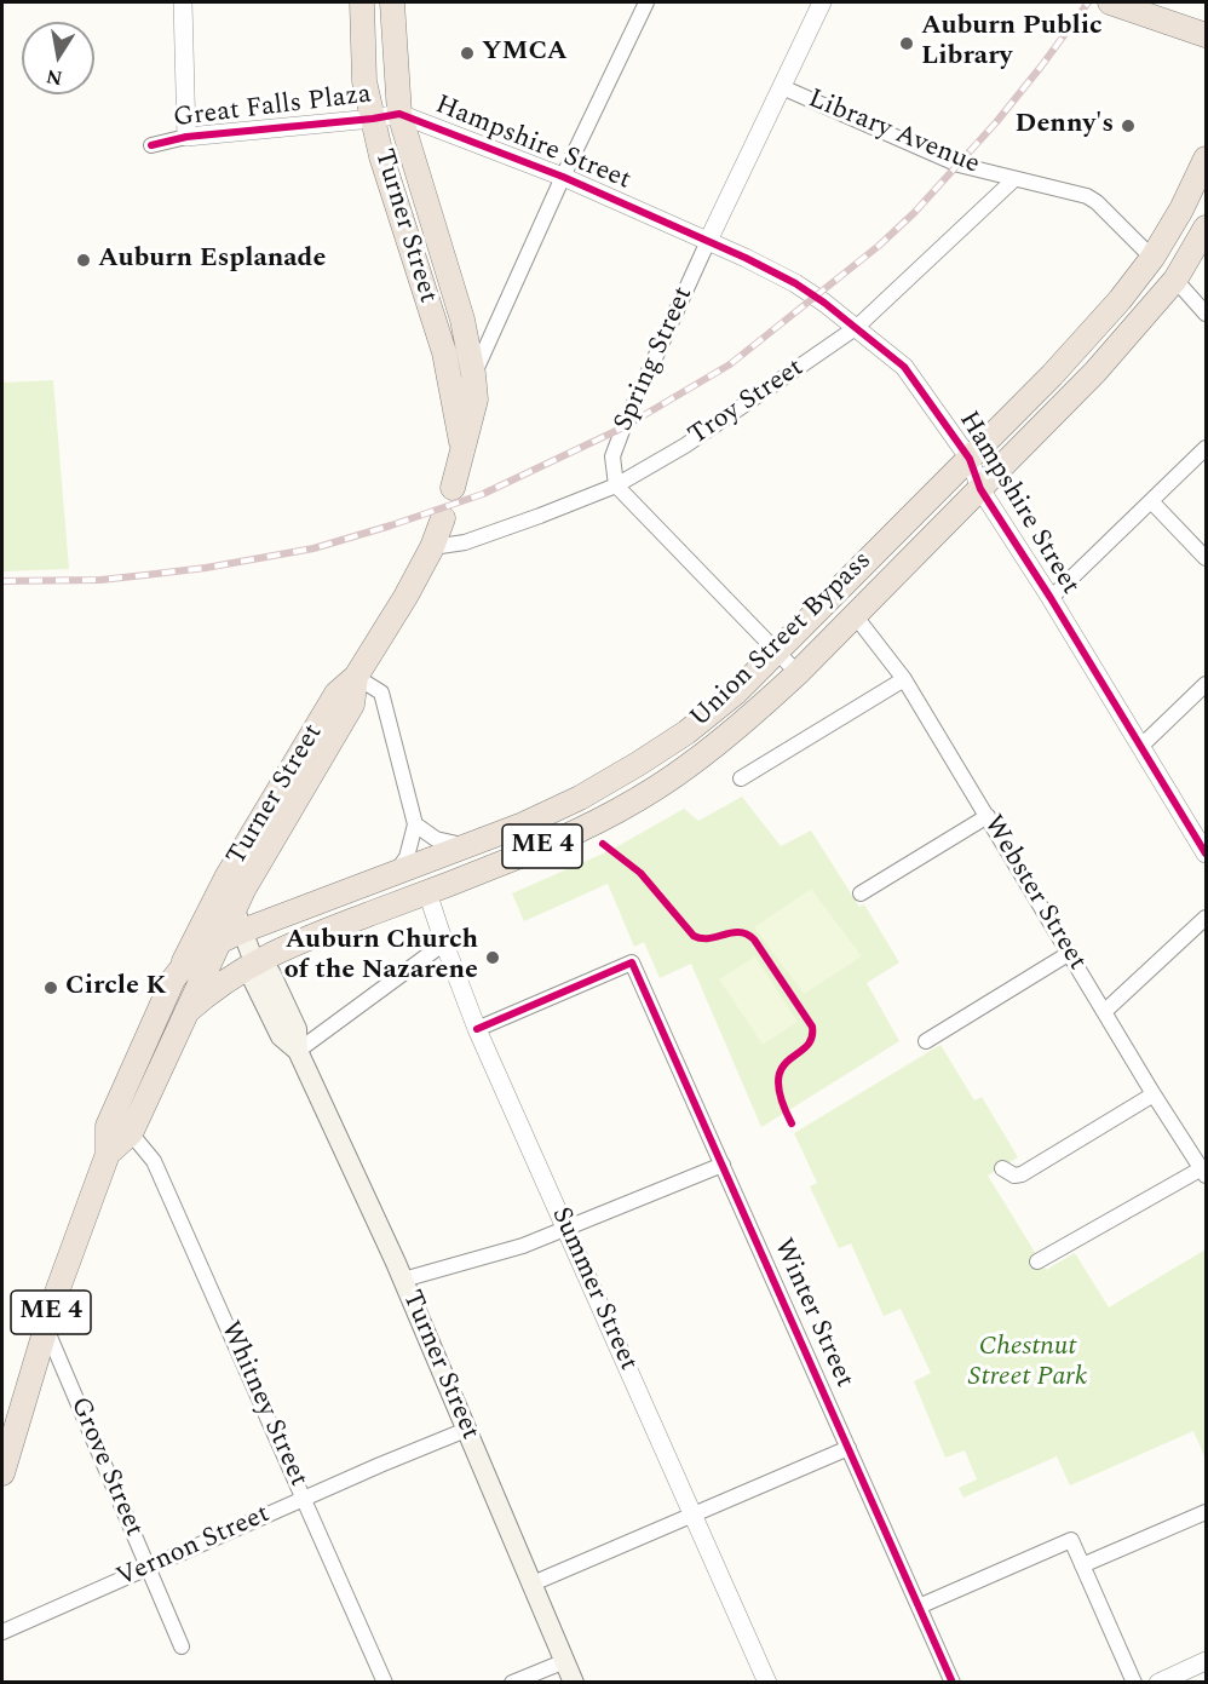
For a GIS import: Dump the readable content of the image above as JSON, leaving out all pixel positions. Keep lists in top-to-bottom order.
{
  "streets": {
    "highway": ["Turner Street", "Union Street Bypass", "ME 4"],
    "street": [
      "Great Falls Plaza",
      "Library Avenue",
      "Hampshire Street",
      "Spring Street",
      "Troy Street",
      "Webster Street",
      "Summer Street",
      "Winter Street",
      "Whitney Street",
      "Grove Street",
      "Vernon Street"
    ]
  },
  "crossings": [
    ["Great Falls Plaza", "Hampshire Street"],
    ["Great Falls Plaza", "Turner Street"],
    ["Library Avenue", "Spring Street"],
    ["Library Avenue", "Troy Street"],
    ["Library Avenue", "Union Street Bypass"],
    ["Hampshire Street", "Turner Street"],
    ["Hampshire Street", "Spring Street"],
    ["Hampshire Street", "Troy Street"],
    ["Hampshire Street", "Union Street Bypass"],
    ["Turner Street", "Troy Street"],
    ["Turner Street", "Union Street Bypass"],
    ["Turner Street", "ME 4"],
    ["Turner Street", "Vernon Street"],
    ["Spring Street", "Troy Street"],
    ["Union Street Bypass", "ME 4"],
    ["Union Street Bypass", "Webster Street"],
    ["Union Street Bypass", "Summer Street"],
    ["ME 4", "Whitney Street"],
    ["ME 4", "Grove Street"],
    ["Summer Street", "Winter Street"],
    ["Whitney Street", "Vernon Street"],
    ["Grove Street", "Vernon Street"]
  ],
  "parks": ["Chestnut Street Park"],
  "places": [
    "Auburn Public Library",
    "YMCA",
    "Denny's",
    "Auburn Esplanade",
    "Auburn Church of the Nazarene",
    "Circle K"
  ],
  "north": "bottom"
}
